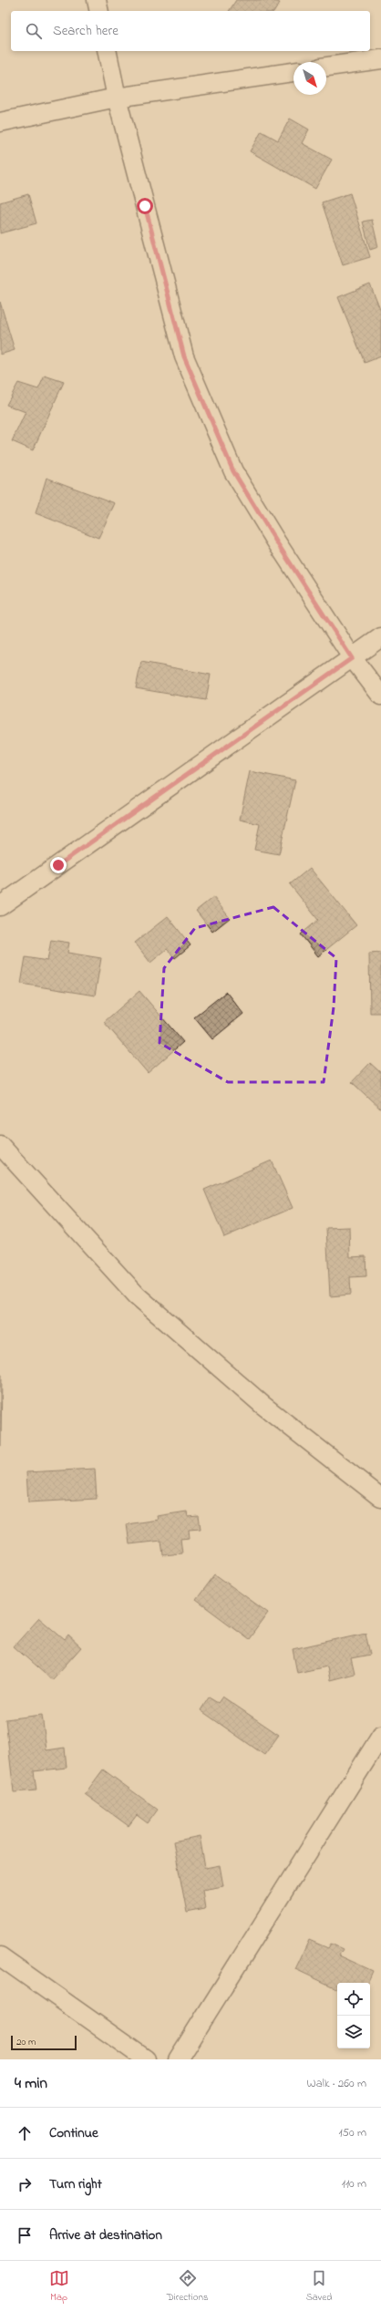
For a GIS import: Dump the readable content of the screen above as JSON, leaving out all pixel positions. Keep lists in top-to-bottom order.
{
  "scale_bar": "20 m",
  "north": "bottom right",
  "page": {
    "search": "Search here",
    "scale": "20 m",
    "heading": ["4 min", "Walk · 260 m"],
    "list": [
      ["Continue", "150 m"],
      ["Turn right", "110 m"],
      "Arrive at destination"
    ],
    "nav": ["Map", "Directions", "Saved"]
  }
}
